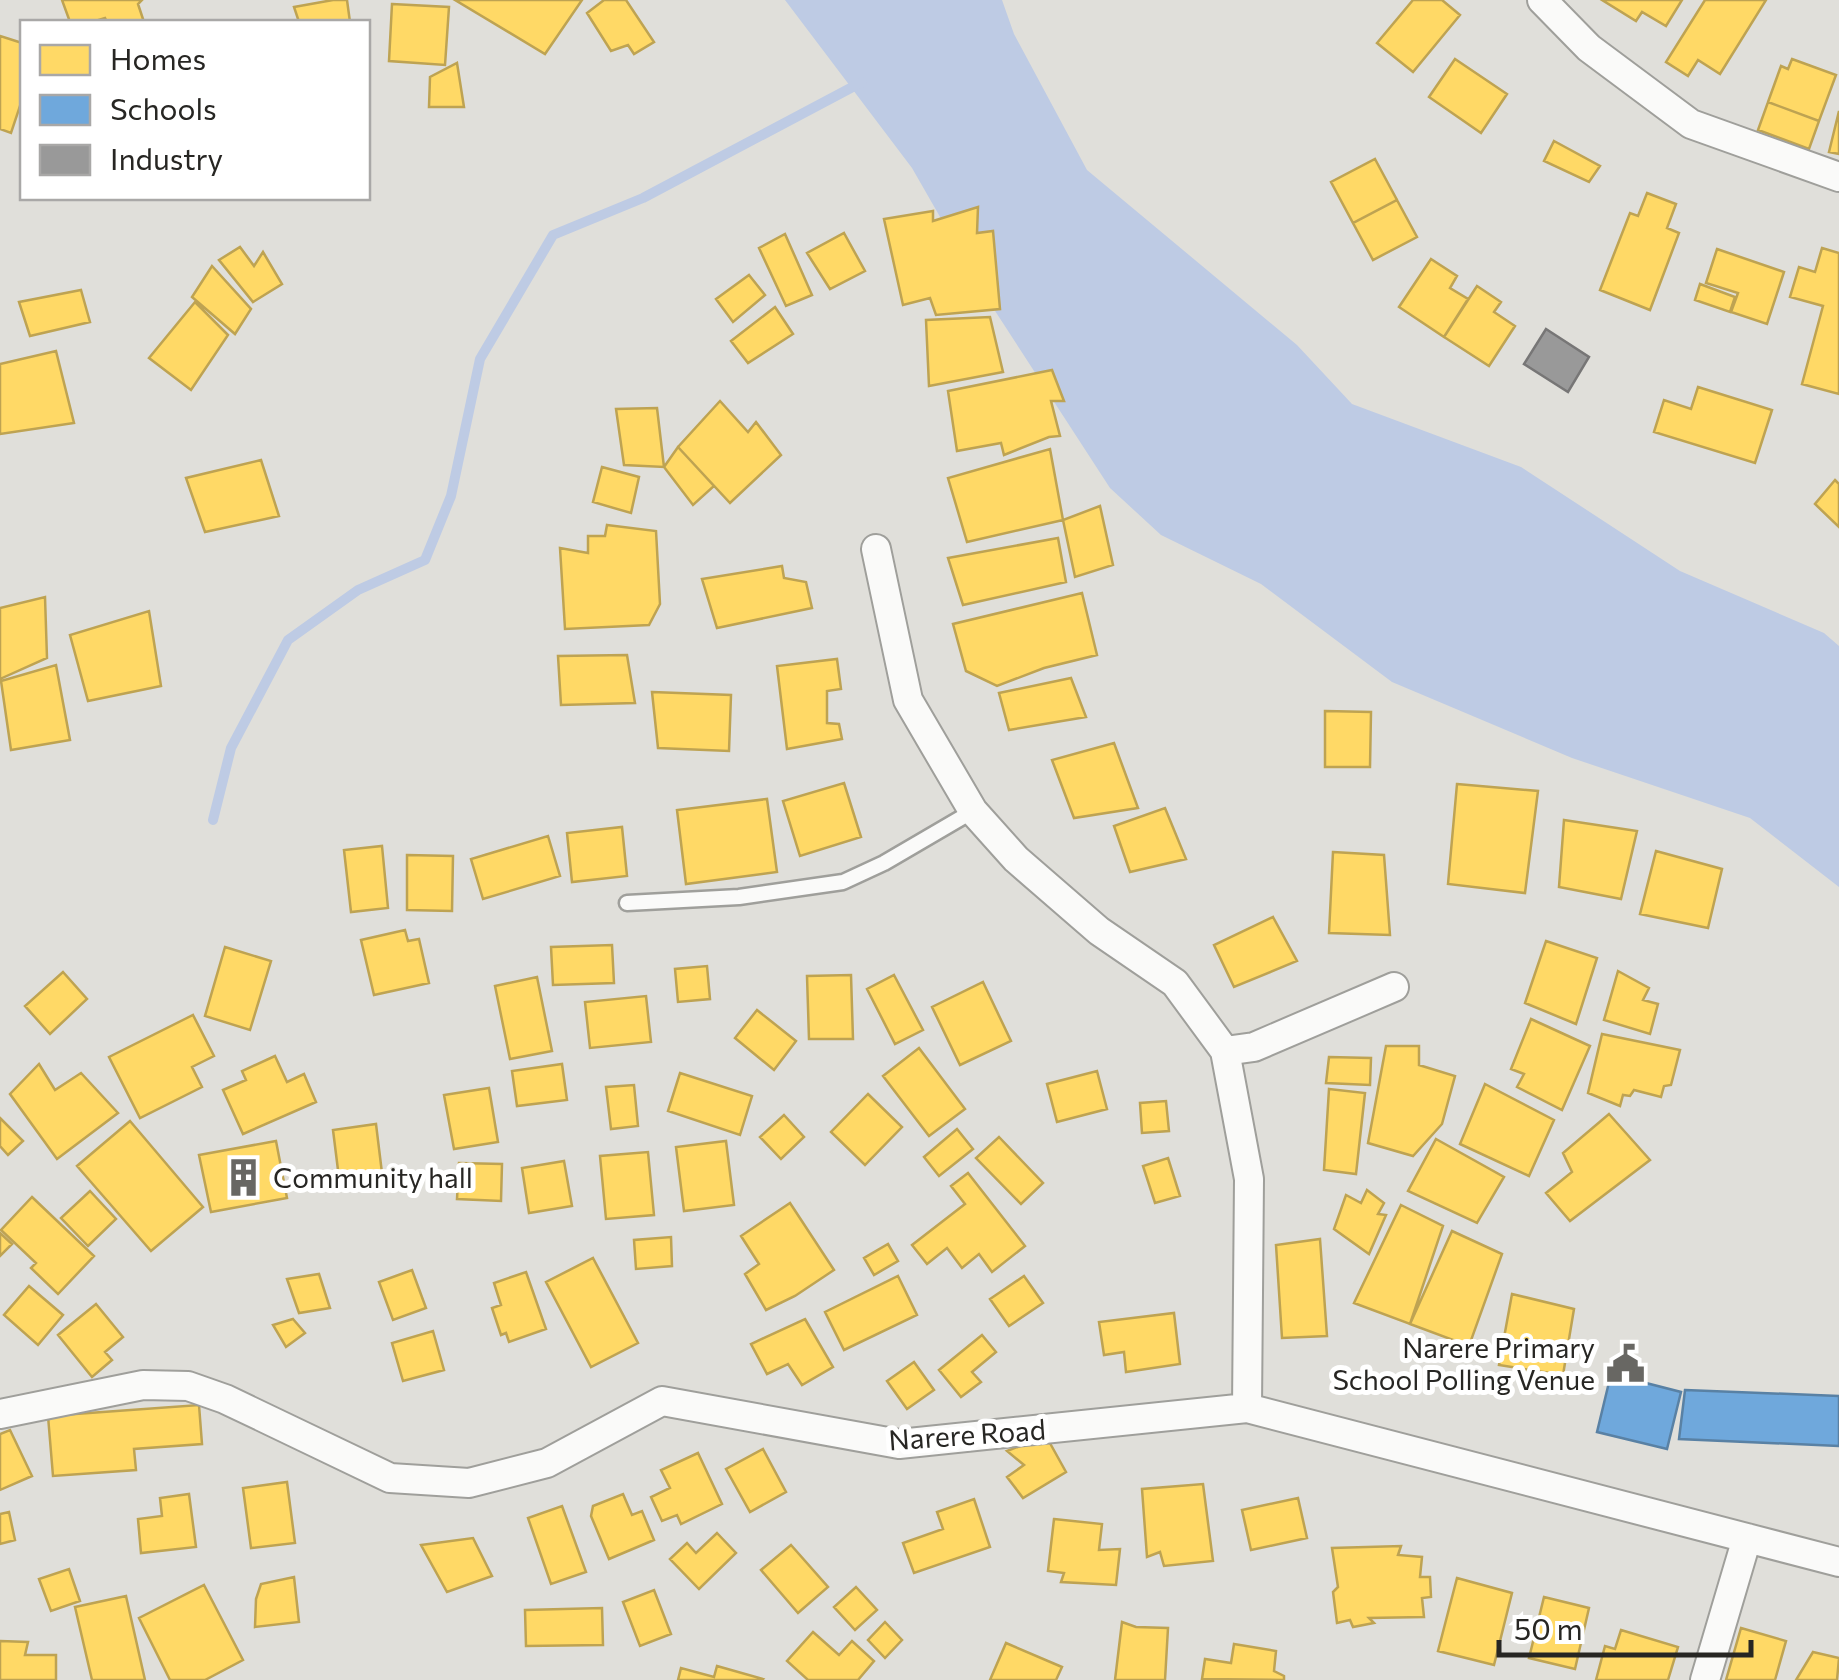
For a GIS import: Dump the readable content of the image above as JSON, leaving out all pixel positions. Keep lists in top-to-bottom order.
{
  "streets": {
    "street": ["Narere Road"]
  },
  "places": {
    "building": ["Community hall"],
    "public building": ["Narere Primary School Polling Venue"]
  },
  "legend": ["Homes", "Schools", "Industry"],
  "scale_bar": "50 m"
}
